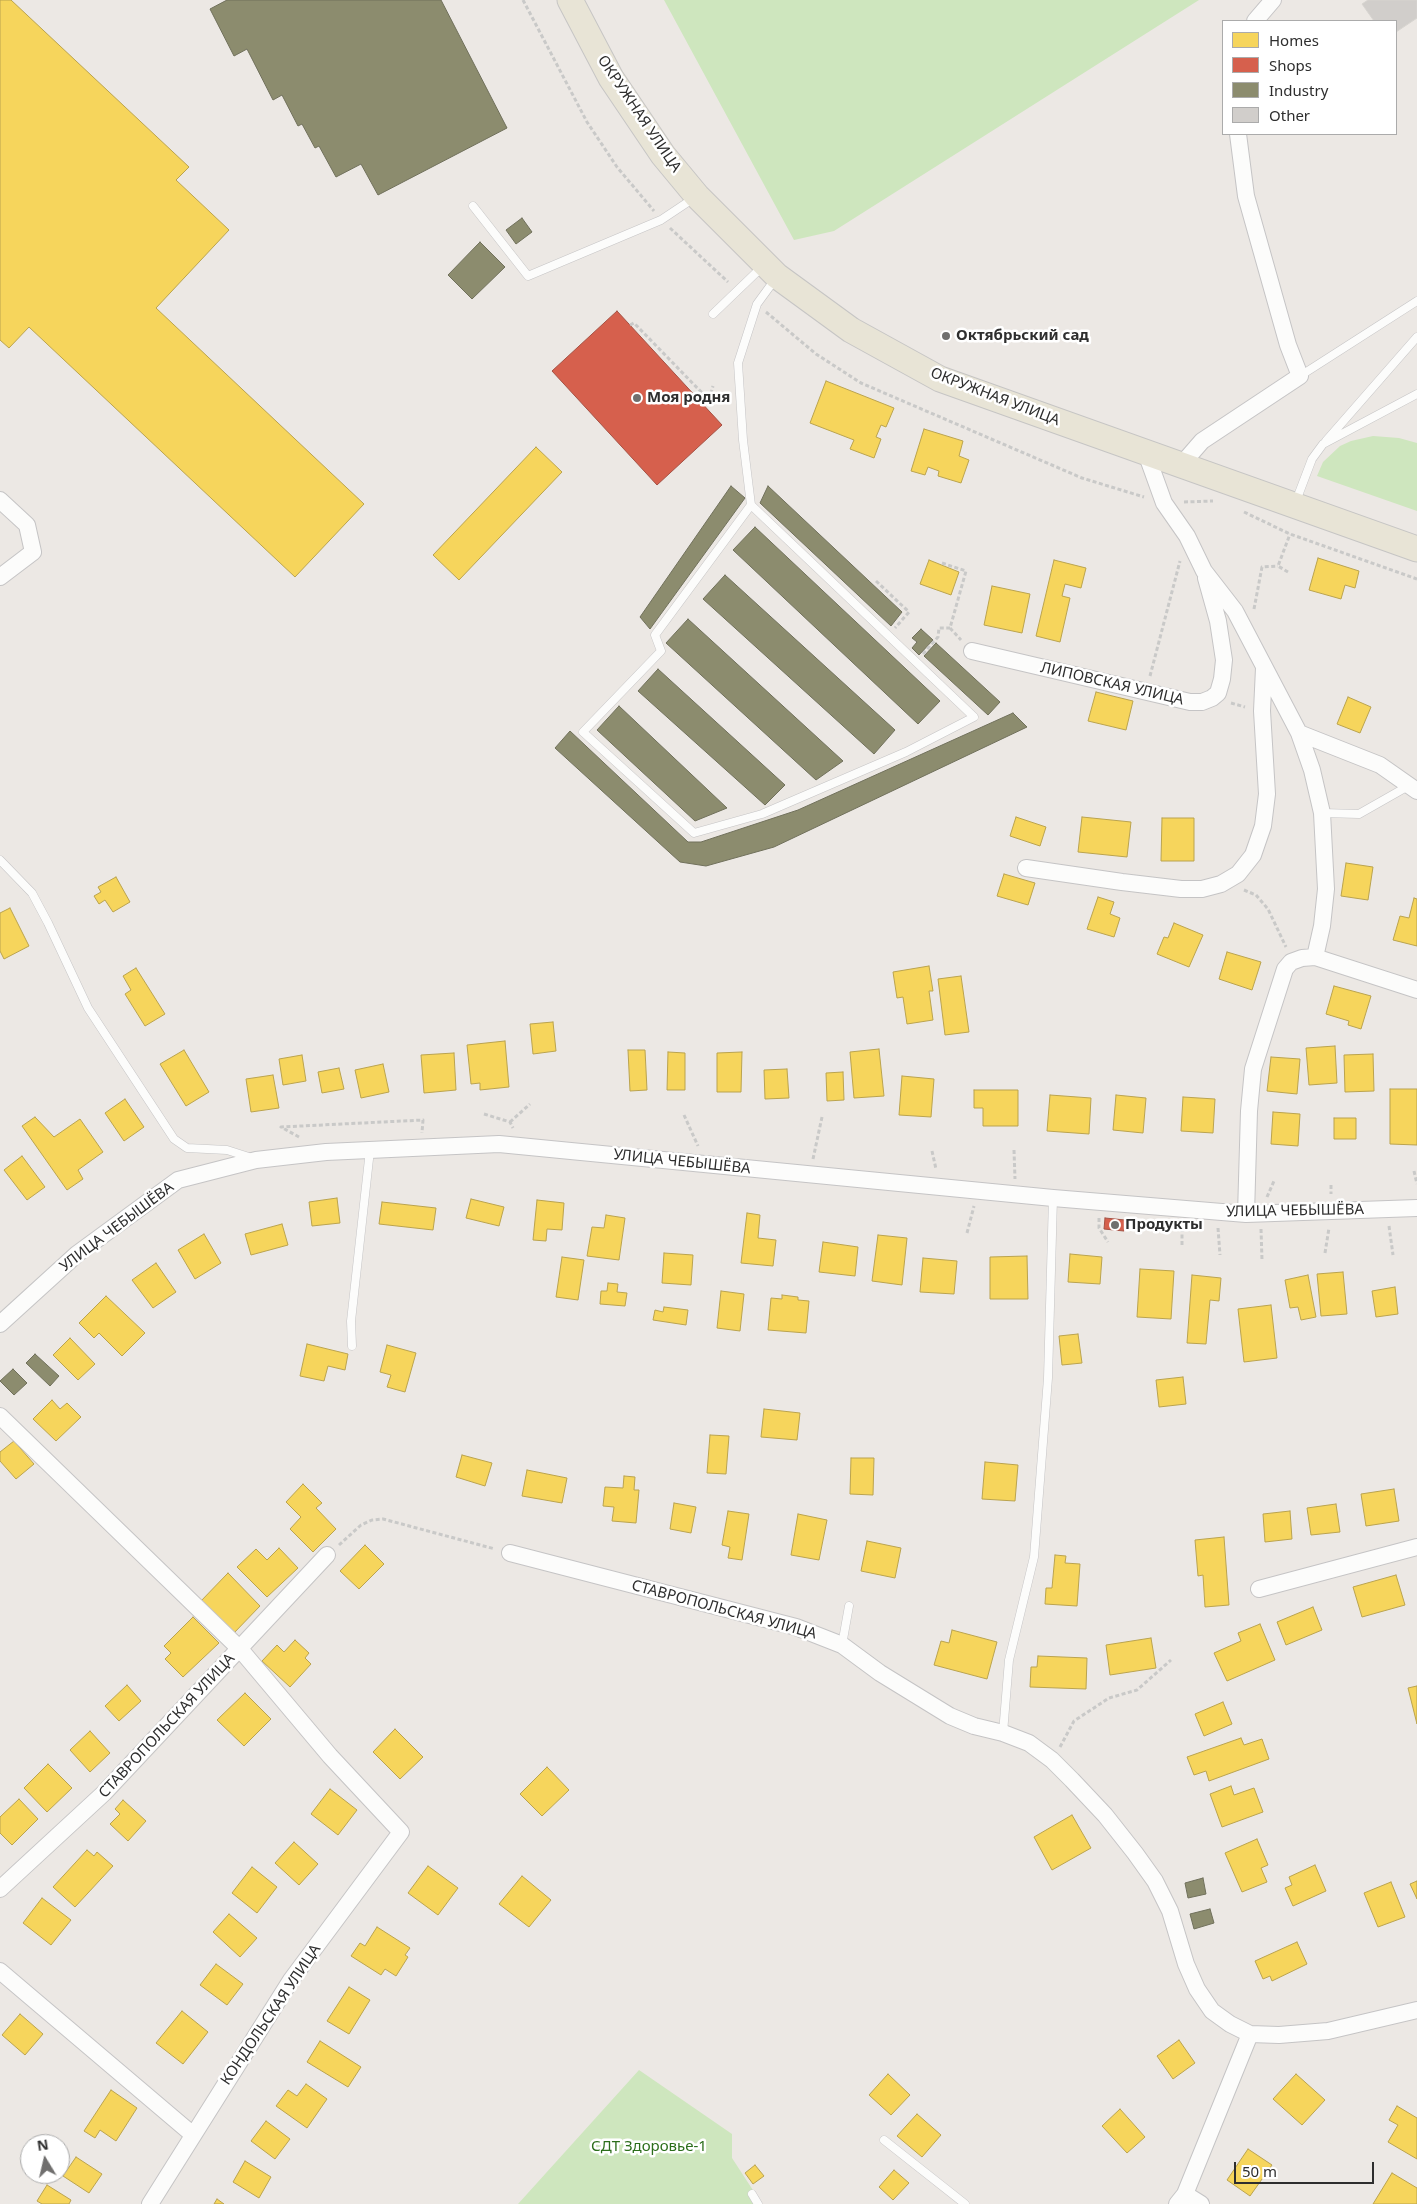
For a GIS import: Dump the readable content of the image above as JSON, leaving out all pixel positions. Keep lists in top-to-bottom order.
{
  "streets": {
    "main road": ["ОКРУЖНАЯ УЛИЦА"],
    "street": [
      "ЛИПОВСКАЯ УЛИЦА",
      "УЛИЦА ЧЕБЫШЁВА",
      "СТАВРОПОЛЬСКАЯ УЛИЦА",
      "КОНДОЛЬСКАЯ УЛИЦА"
    ]
  },
  "crossings": [
    ["СТАВРОПОЛЬСКАЯ УЛИЦА", "КОНДОЛЬСКАЯ УЛИЦА"]
  ],
  "parks": ["СДТ Здоровье-1"],
  "places": ["Октябрьский сад", "Моя родня", "Продукты"],
  "legend": [
    "Homes",
    "Shops",
    "Industry",
    "Other"
  ],
  "scale_bar": "50 m",
  "north": "top"
}
